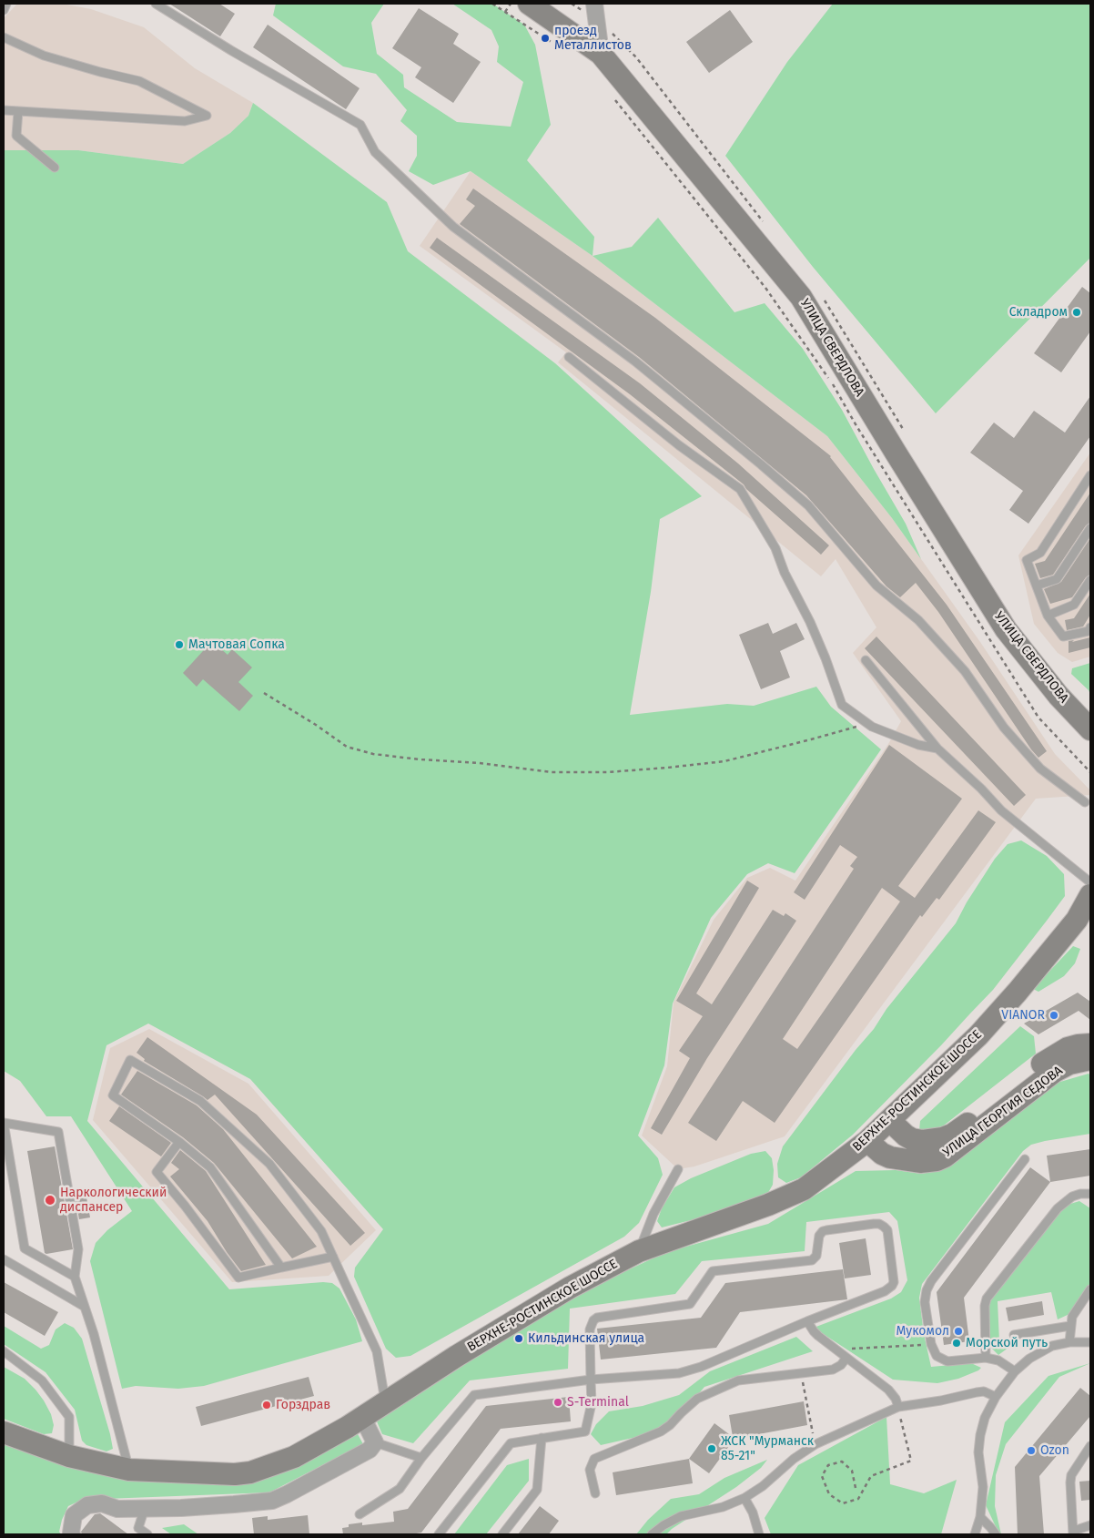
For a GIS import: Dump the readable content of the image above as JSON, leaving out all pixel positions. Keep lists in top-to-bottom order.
{
  "streets": {
    "street": ["УЛИЦА СВЕРДЛОВА", "ВЕРХНЕ-РОСТИНСКОЕ ШОССЕ", "УЛИЦА ГЕОРГИЯ СЕДОВА"]
  },
  "crossings": [
    ["ВЕРХНЕ-РОСТИНСКОЕ ШОССЕ", "УЛИЦА ГЕОРГИЯ СЕДОВА"]
  ],
  "places": [
    "проезд Металлистов",
    "Складром",
    "Мачтовая Сопка",
    "VIANOR",
    "Наркологический диспансер",
    "Мукомол",
    "Кильдинская улица",
    "Морской путь",
    "S-Terminal",
    "Горздрав",
    "ЖСК \"Мурманск 85-21\"",
    "Ozon"
  ]
}
